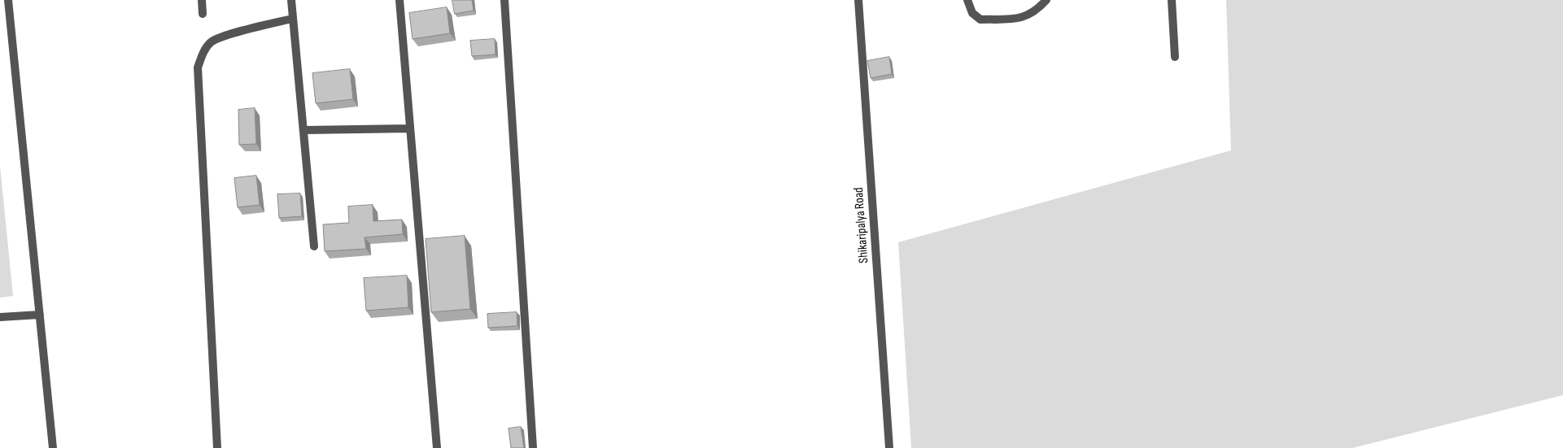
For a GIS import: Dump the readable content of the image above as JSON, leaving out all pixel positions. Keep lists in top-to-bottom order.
{
  "streets": {
    "street": ["Shikaripalya Road"]
  }
}
